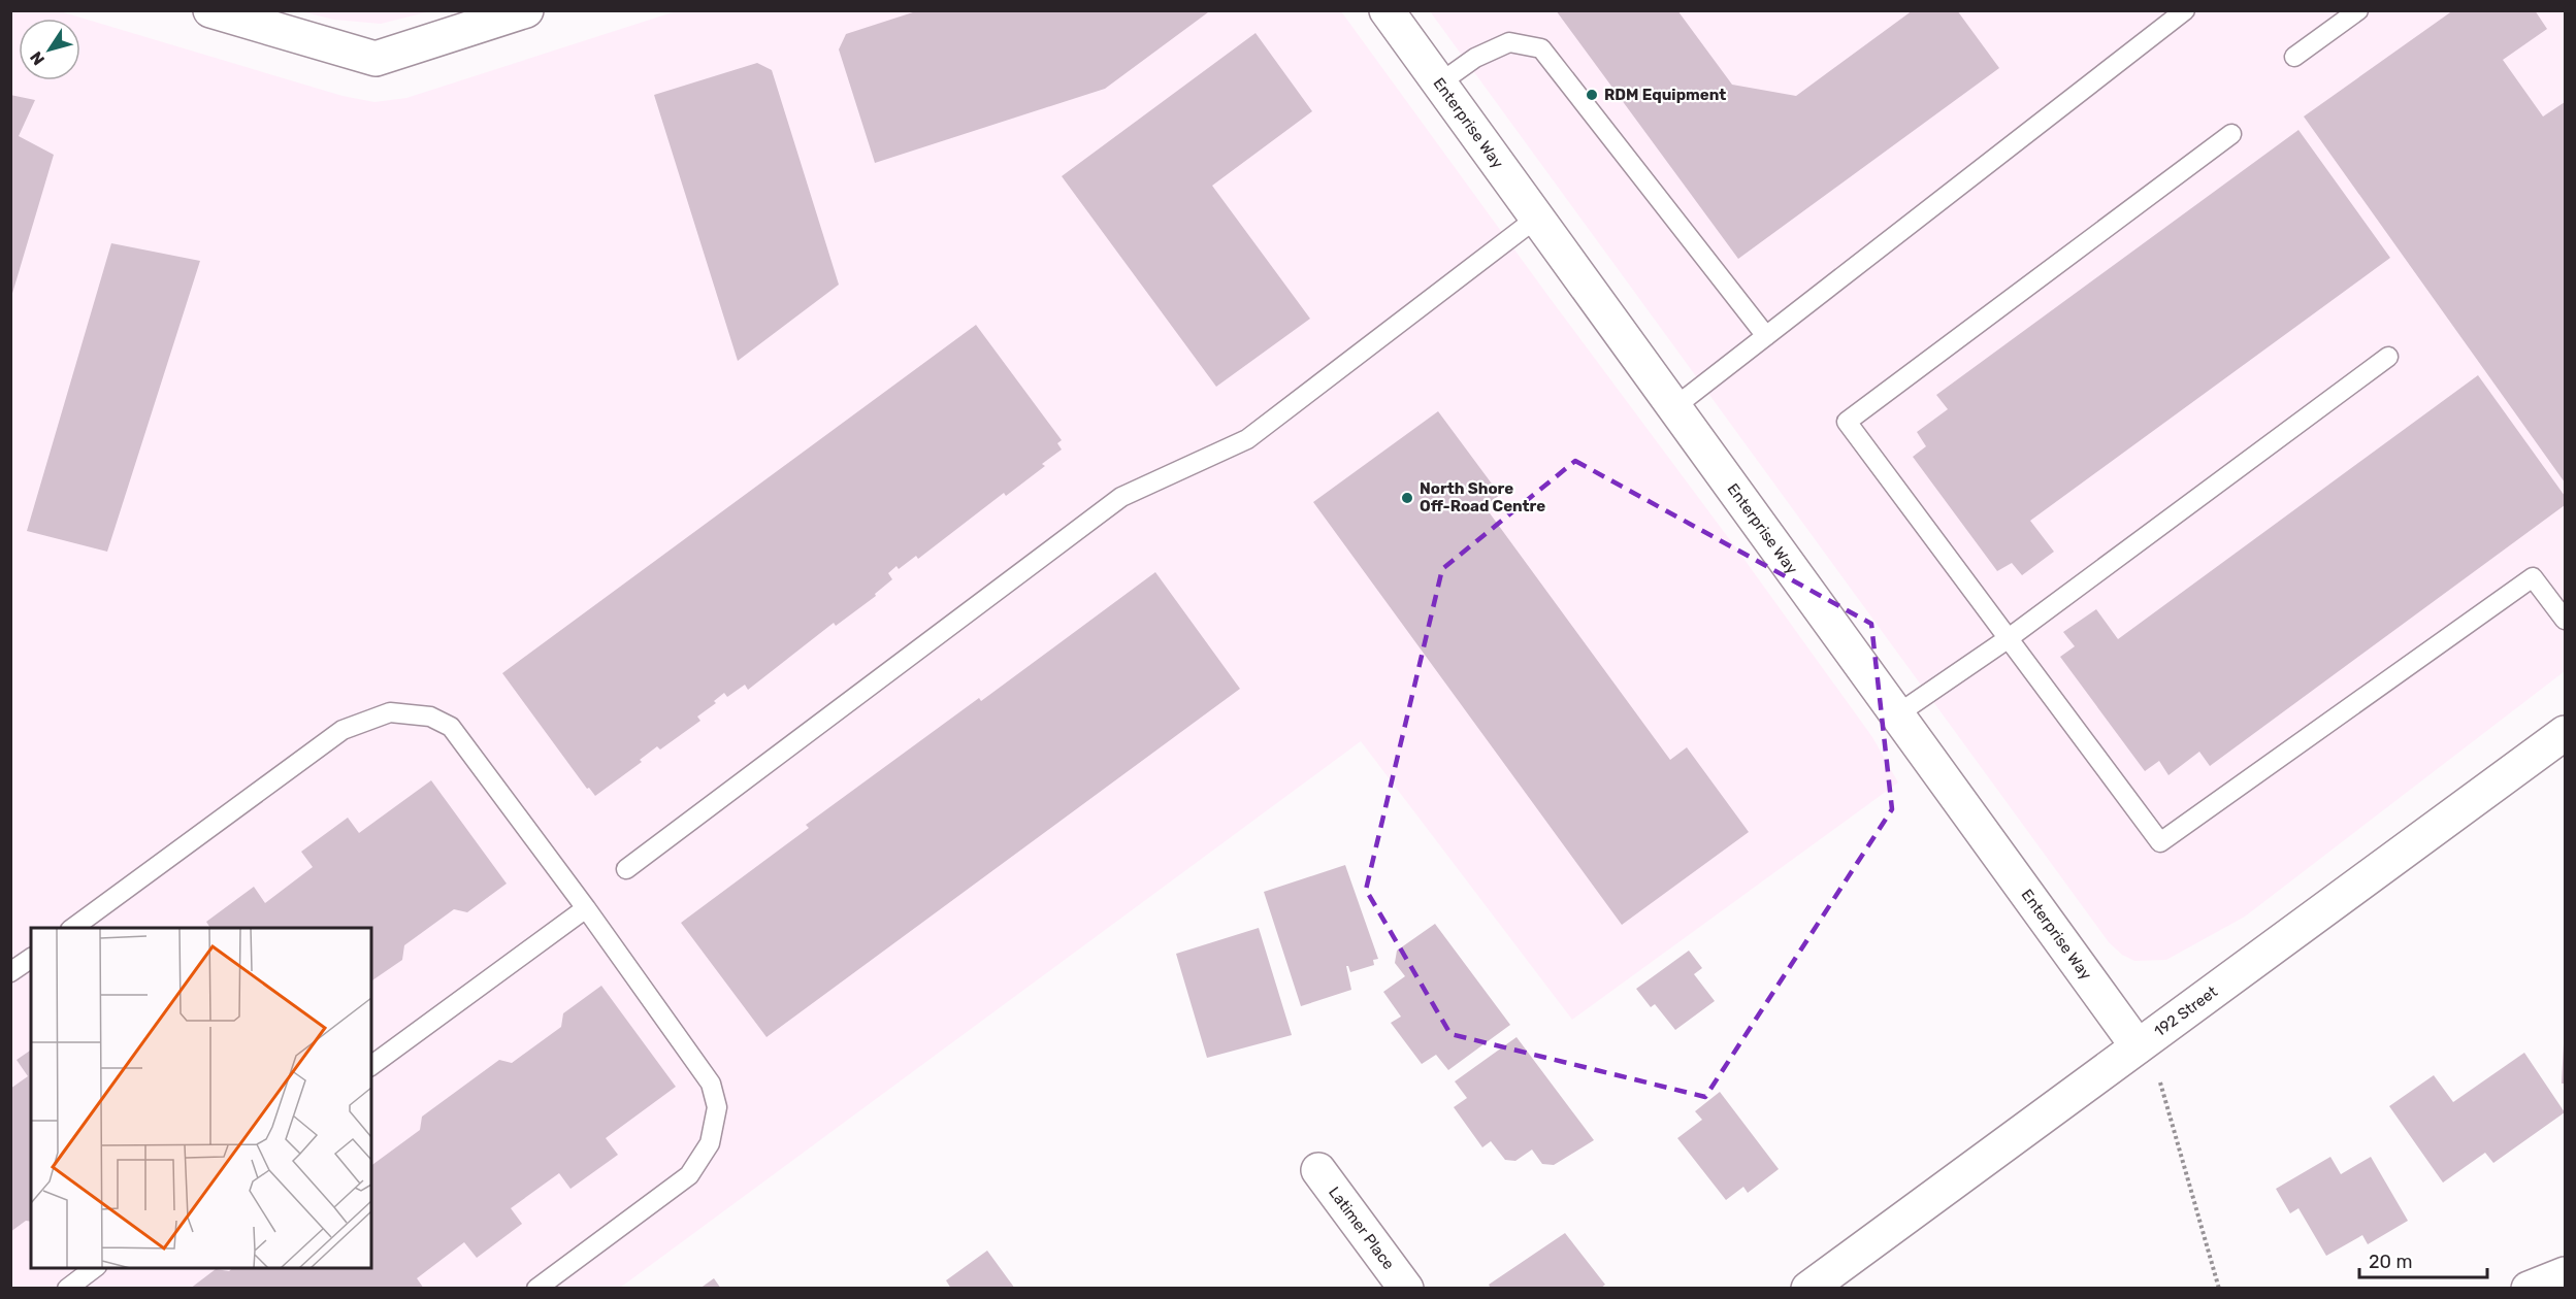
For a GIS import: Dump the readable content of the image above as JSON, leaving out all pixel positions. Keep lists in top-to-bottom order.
{
  "streets": {
    "street": ["Enterprise Way", "192 Street", "Latimer Place"]
  },
  "crossings": [
    ["Enterprise Way", "192 Street"]
  ],
  "places": ["RDM Equipment", "North Shore Off-Road Centre"],
  "scale_bar": "20 m",
  "north": "bottom left"
}
